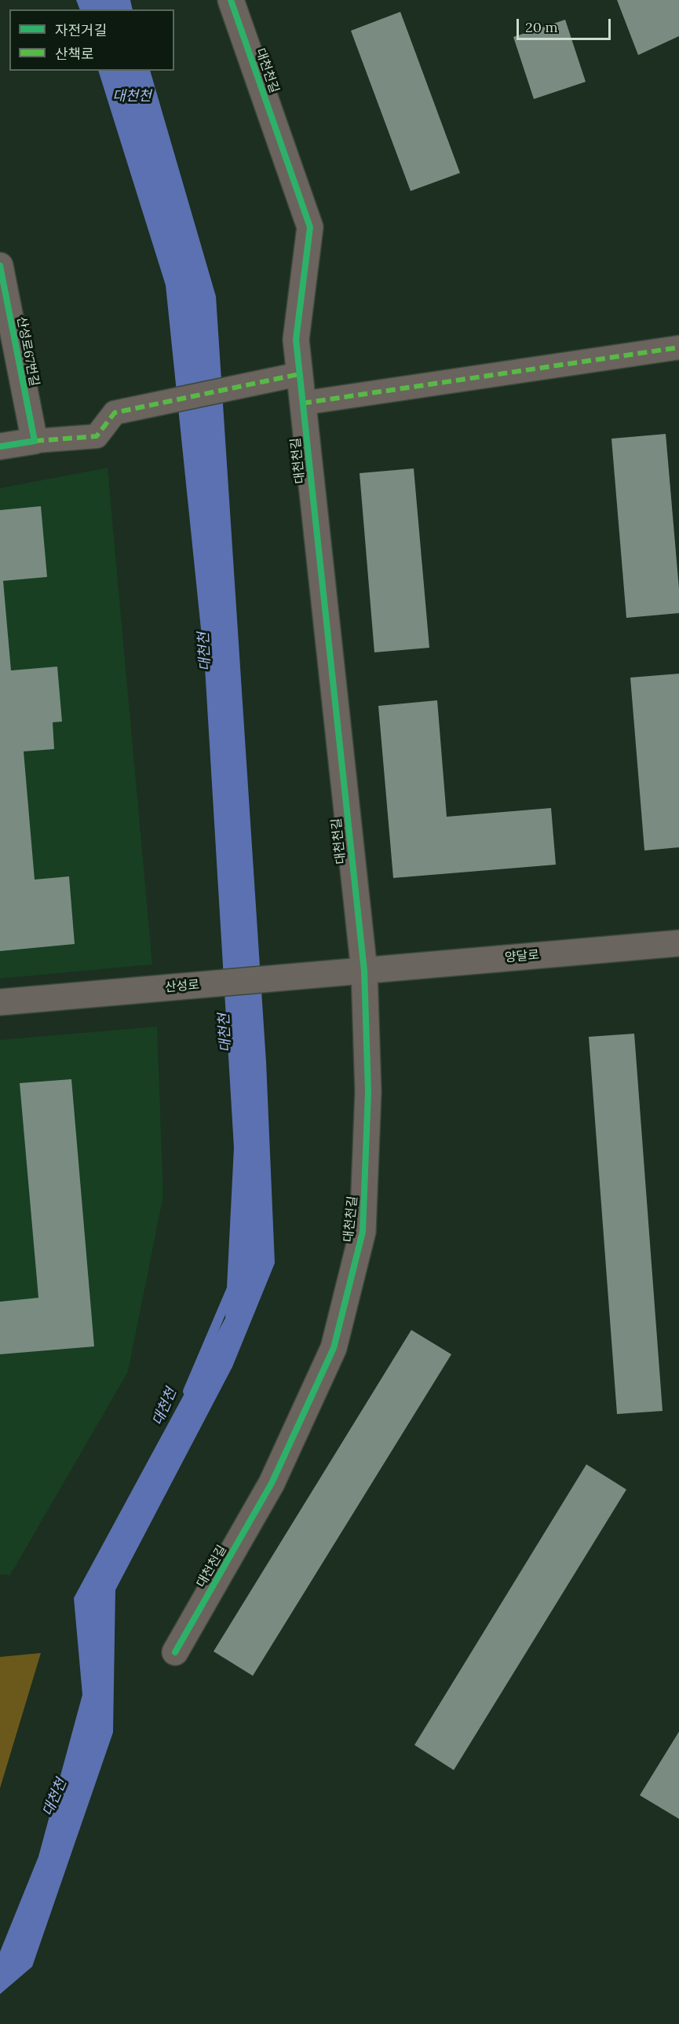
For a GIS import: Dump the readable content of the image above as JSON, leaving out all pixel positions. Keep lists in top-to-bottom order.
{
  "streets": {
    "main road": ["양달로", "산성로"],
    "street": ["대천천길", "산성로67번길"]
  },
  "crossings": [
    ["대천천길", "양달로"],
    ["대천천길", "산성로"],
    ["양달로", "산성로"]
  ],
  "water": ["대천천"],
  "legend": ["자전거길", "산책로"],
  "scale_bar": "20 m"
}
